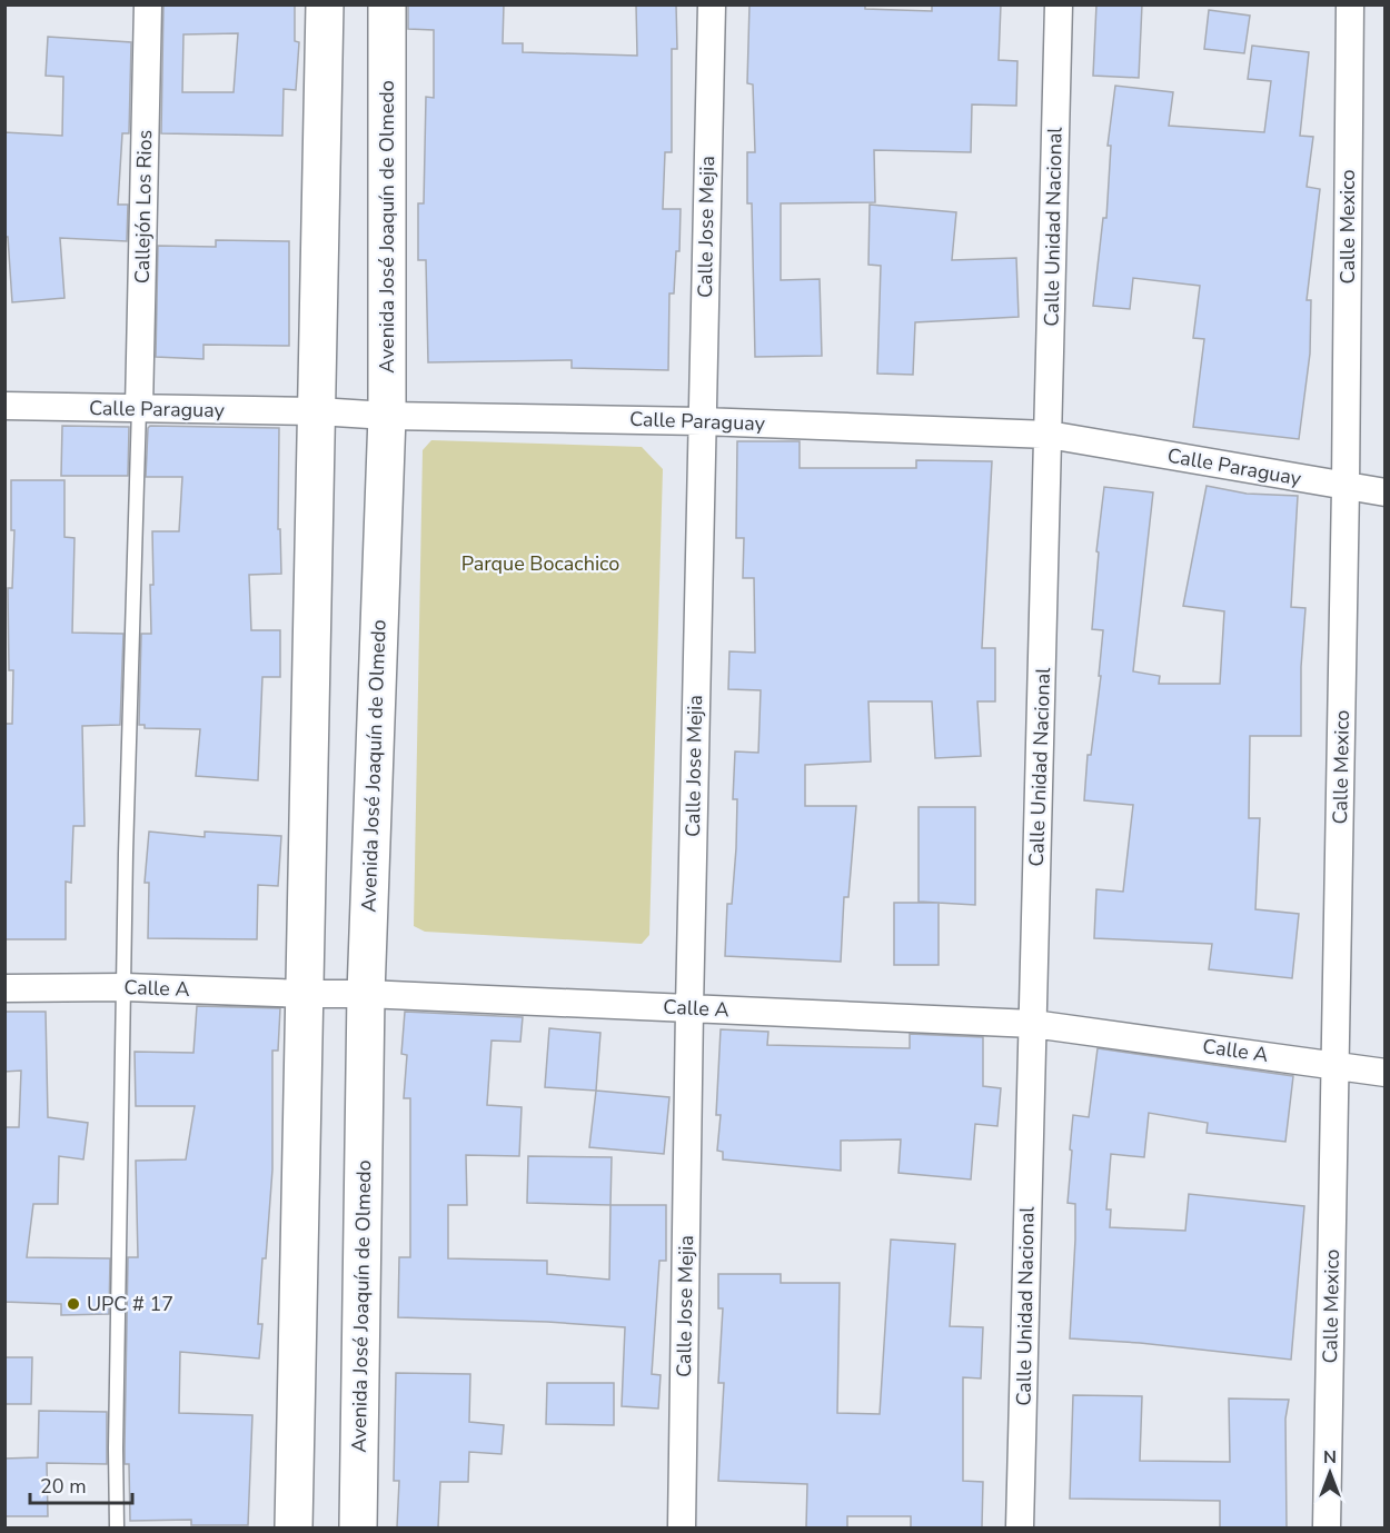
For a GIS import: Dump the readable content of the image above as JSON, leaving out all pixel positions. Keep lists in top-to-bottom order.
{
  "streets": {
    "main road": ["Avenida José Joaquín de Olmedo"],
    "street": [
      "Callejón Los Rios",
      "Calle Jose Mejia",
      "Calle Unidad Nacional",
      "Calle Mexico",
      "Calle Paraguay",
      "Calle A"
    ]
  },
  "crossings": [
    ["Callejón Los Rios", "Calle Paraguay"],
    ["Avenida José Joaquín de Olmedo", "Calle Paraguay"],
    ["Avenida José Joaquín de Olmedo", "Calle A"],
    ["Calle Jose Mejia", "Calle Paraguay"],
    ["Calle Jose Mejia", "Calle A"],
    ["Calle Unidad Nacional", "Calle Paraguay"],
    ["Calle Unidad Nacional", "Calle A"],
    ["Calle Mexico", "Calle Paraguay"],
    ["Calle Mexico", "Calle A"]
  ],
  "parks": ["Parque Bocachico"],
  "places": ["UPC # 17"],
  "scale_bar": "20 m",
  "north": "top"
}
